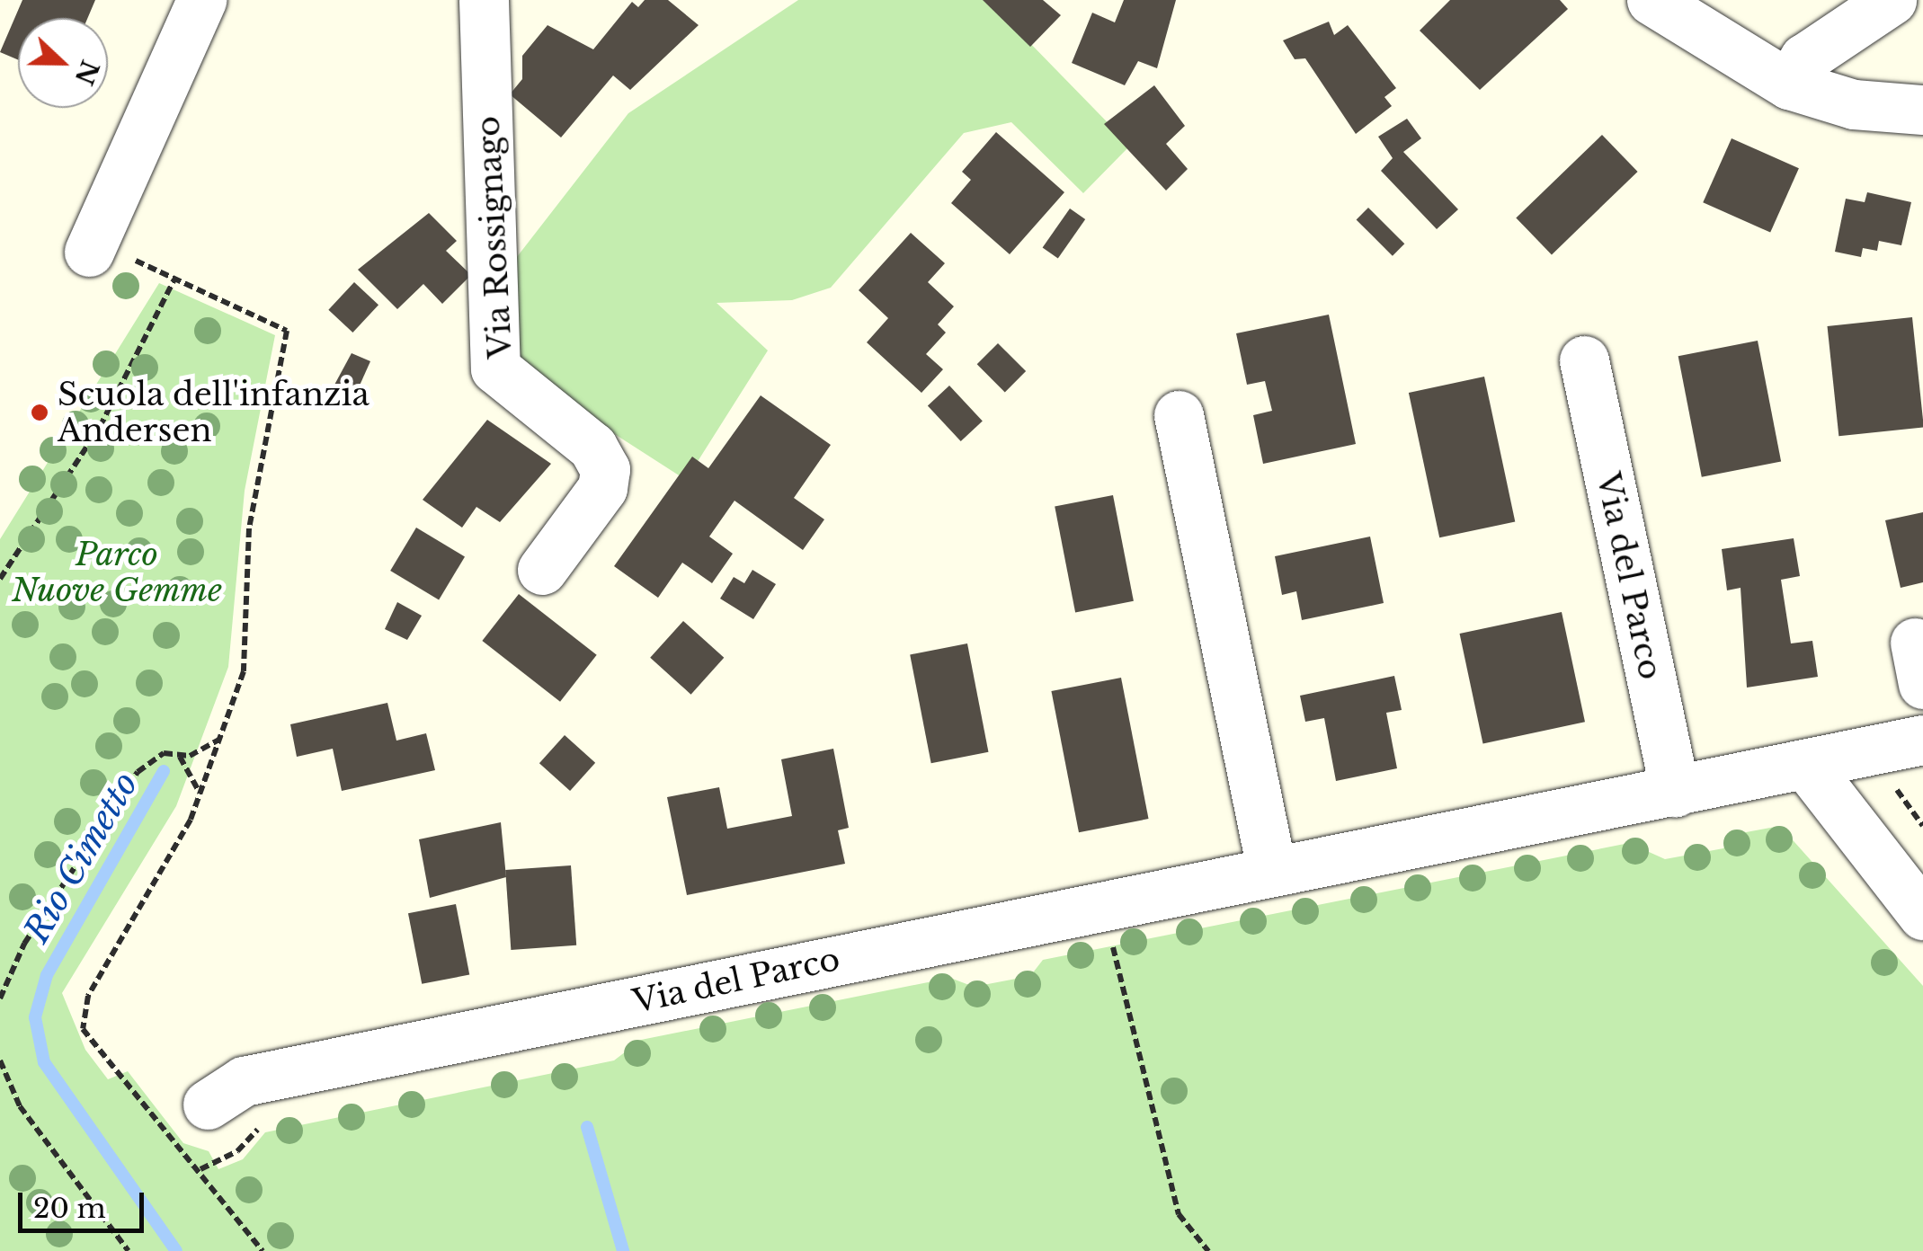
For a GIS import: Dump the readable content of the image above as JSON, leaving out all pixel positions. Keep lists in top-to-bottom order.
{
  "streets": {
    "street": ["Via Rossignago", "Via del Parco"]
  },
  "water": ["Rio Cimetto"],
  "parks": ["Parco Nuove Gemme"],
  "places": ["Scuola dell'infanzia Andersen"],
  "scale_bar": "20 m",
  "north": "right"
}
